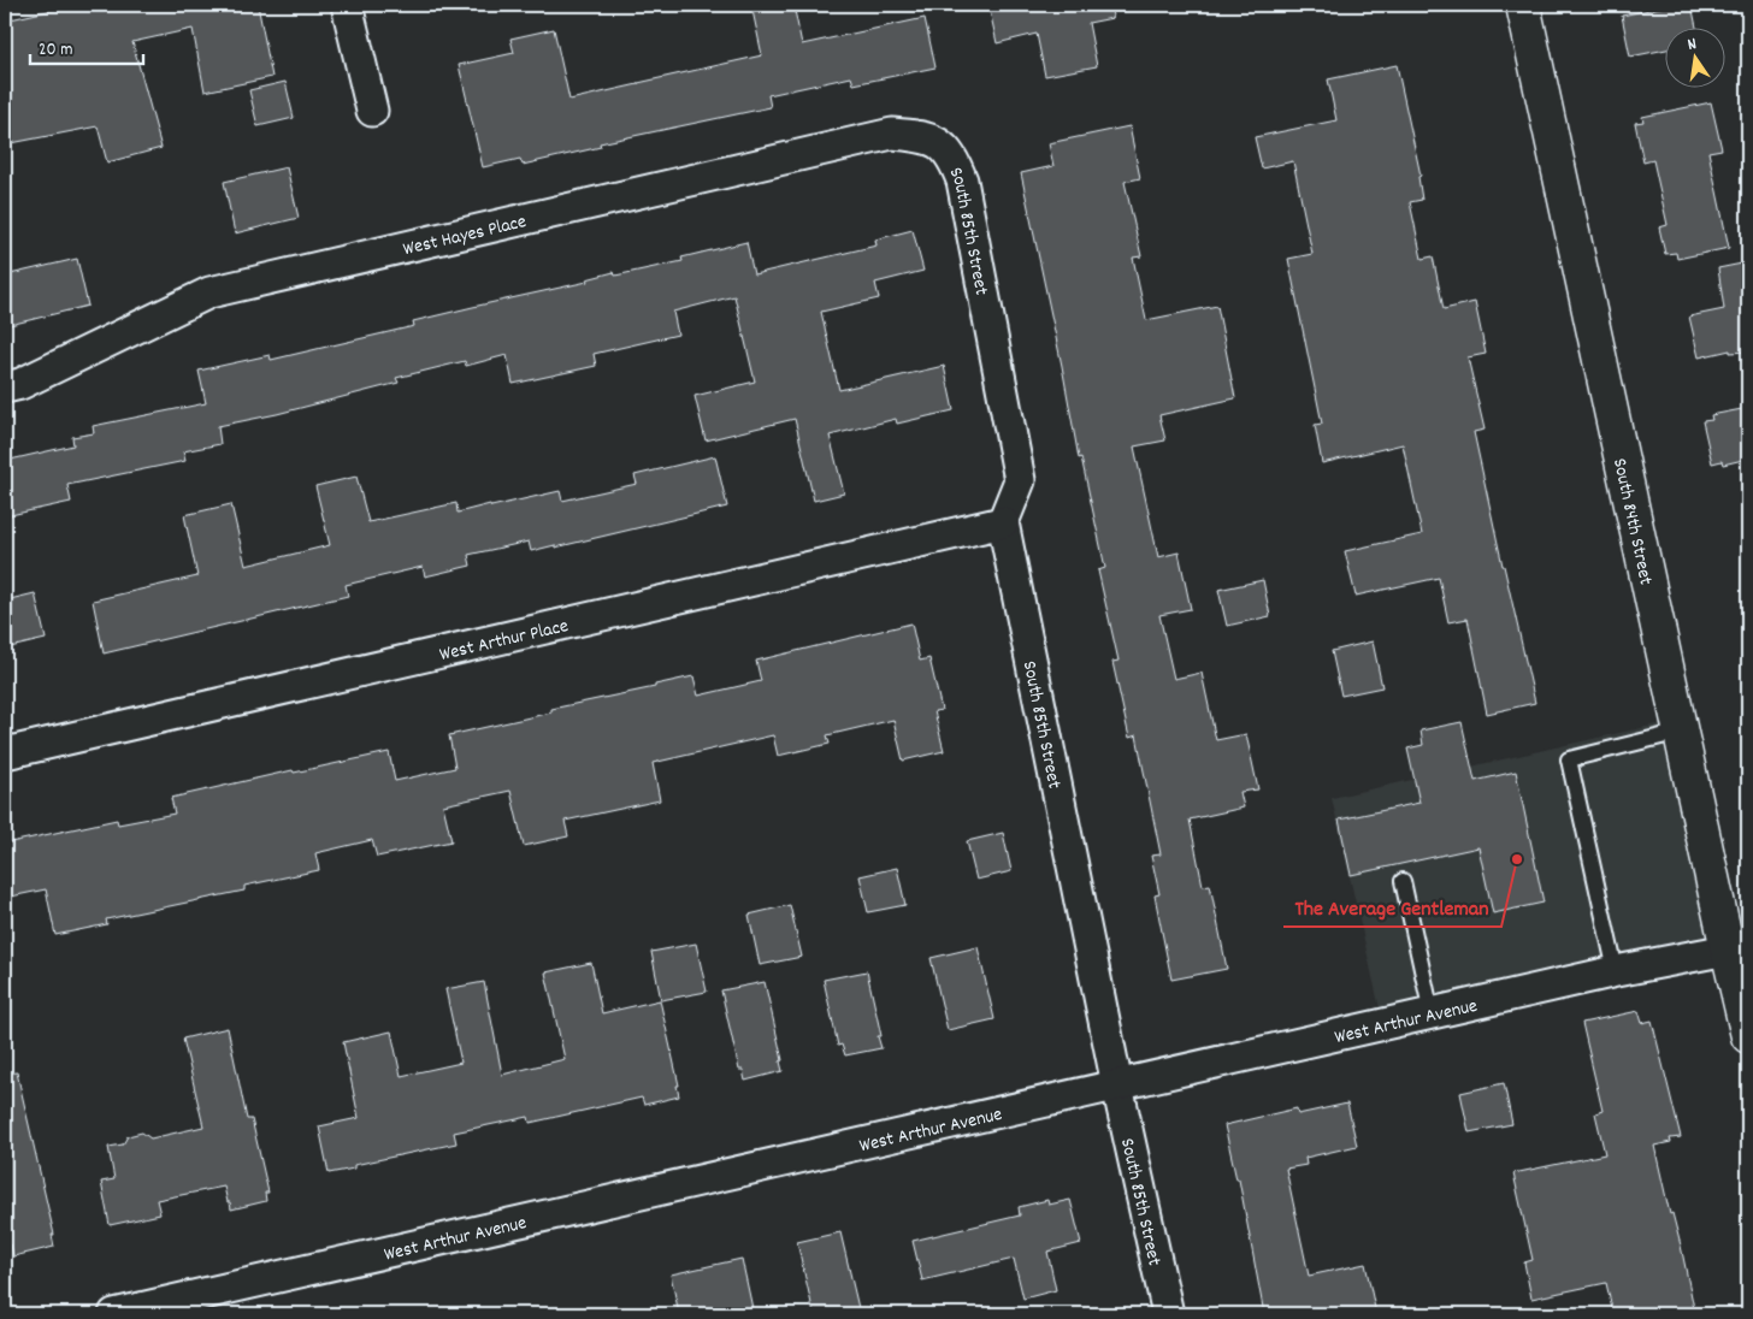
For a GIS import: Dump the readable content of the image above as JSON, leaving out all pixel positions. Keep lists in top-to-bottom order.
{
  "streets": {
    "street": [
      "South 85th Street",
      "West Hayes Place",
      "South 84th Street",
      "West Arthur Place",
      "West Arthur Avenue"
    ]
  },
  "crossings": [
    ["South 85th Street", "West Hayes Place"],
    ["South 85th Street", "West Arthur Place"],
    ["South 85th Street", "West Arthur Avenue"],
    ["South 84th Street", "West Arthur Avenue"]
  ],
  "places": ["The Average Gentleman"],
  "scale_bar": "20 m",
  "north": "top"
}
